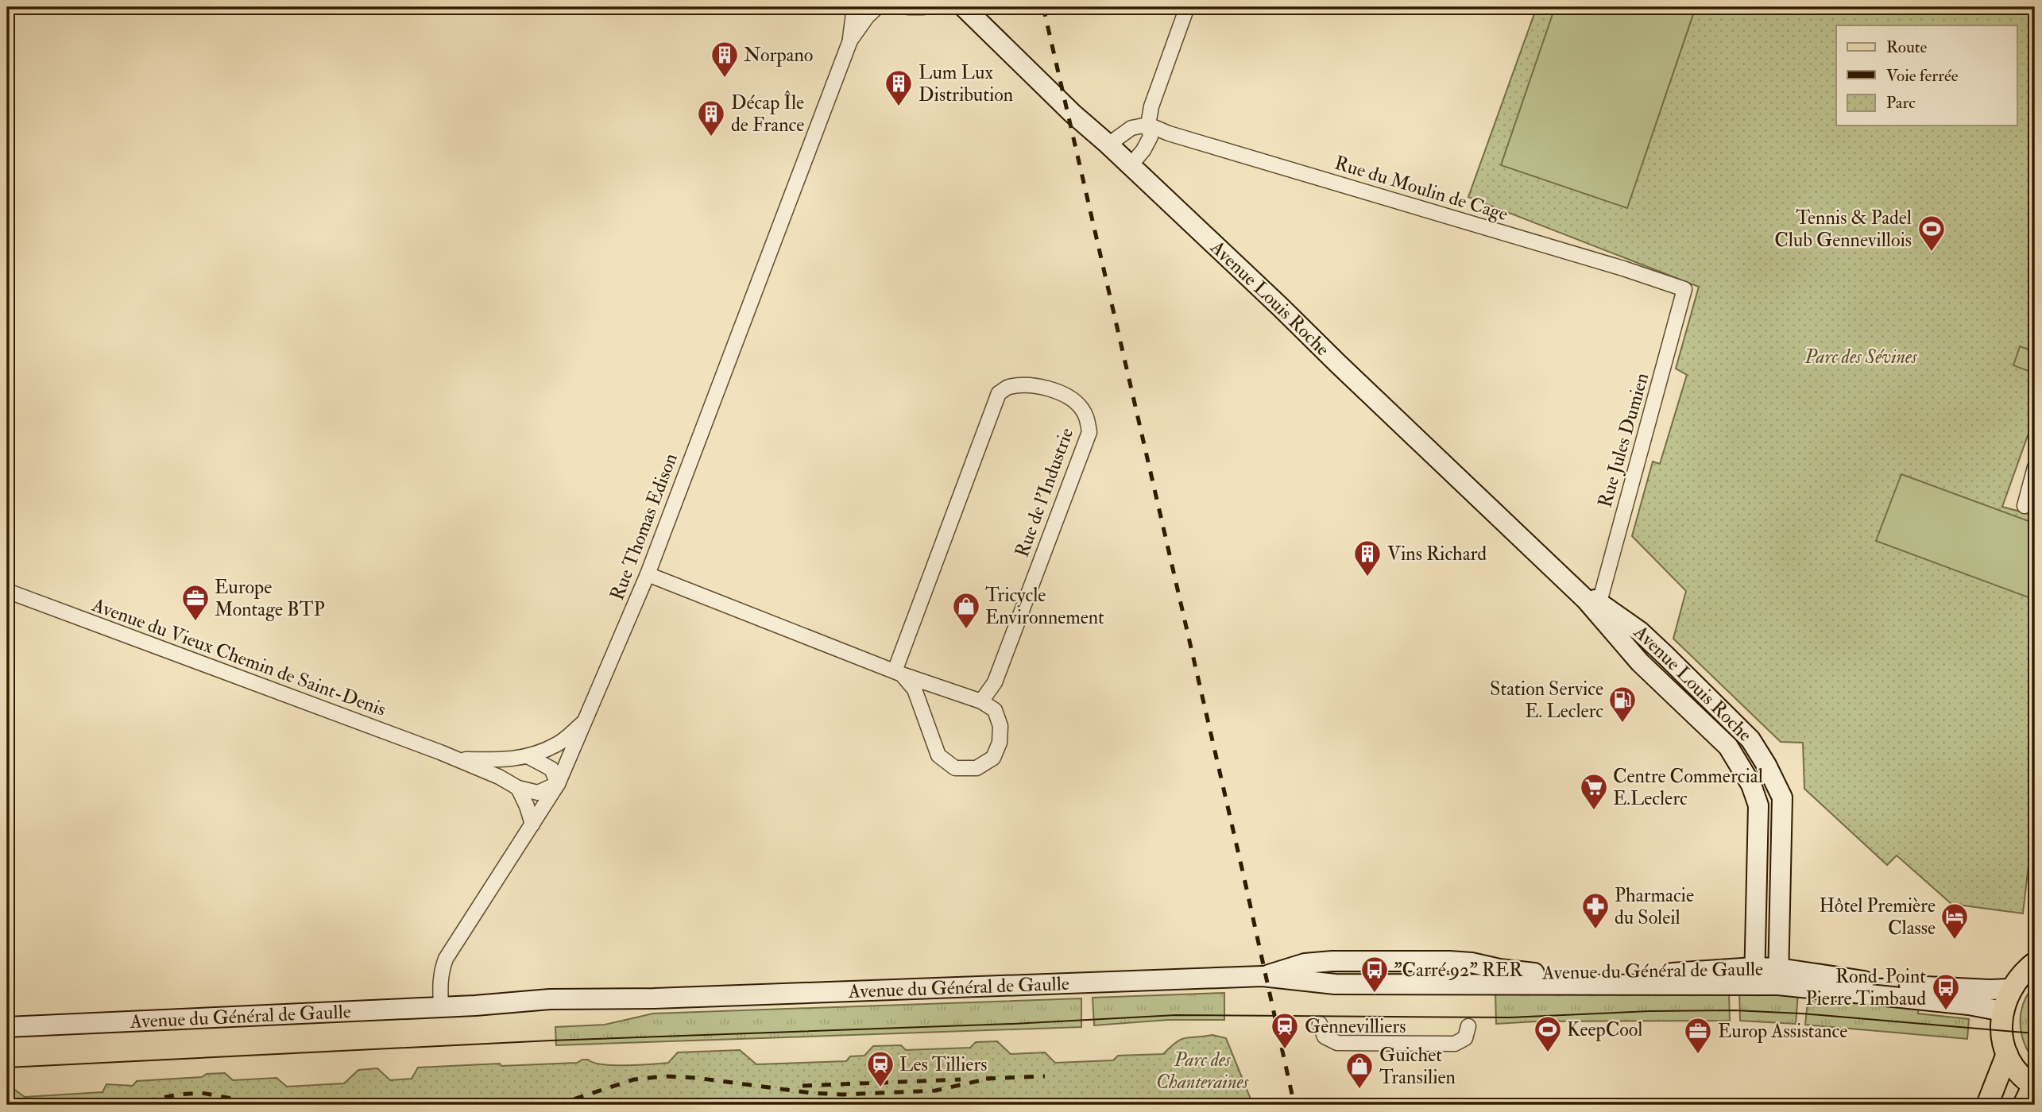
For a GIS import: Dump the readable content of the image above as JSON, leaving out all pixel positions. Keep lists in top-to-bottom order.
{
  "streets": {
    "main road": ["Avenue Louis Roche", "Avenue du Général de Gaulle"],
    "street": [
      "Rue du Moulin de Cage",
      "Rue Jules Dumien",
      "Rue de l'Industrie",
      "Rue Thomas Edison",
      "Avenue du Vieux Chemin de Saint-Denis"
    ]
  },
  "crossings": [
    ["Rue du Moulin de Cage", "Rue Jules Dumien"],
    ["Avenue Louis Roche", "Rue Jules Dumien"],
    ["Avenue Louis Roche", "Avenue du Général de Gaulle"],
    ["Rue Thomas Edison", "Avenue du Vieux Chemin de Saint-Denis"],
    ["Rue Thomas Edison", "Avenue du Général de Gaulle"]
  ],
  "parks": ["Parc des Sévines", "Parc des Chanteraines"],
  "places": {
    "building": [
      "Norpano",
      "Lum Lux Distribution",
      "Décap Île de France",
      "Vins Richard"
    ],
    "sports": ["Tennis & Padel Club Gennevillois", "KeepCool"],
    "office": ["Europe Montage BTP", "Europ Assistance"],
    "shop": ["Tricycle Environnement", "Guichet Transilien"],
    "fuel station": ["Station Service E. Leclerc"],
    "supermarket": ["Centre Commercial E.Leclerc"],
    "pharmacy": ["Pharmacie du Soleil"],
    "hotel": ["Hôtel Première Classe"],
    "bus stop": ["\"Carré 92\" RER", "Rond-Point Pierre Timbaud"],
    "station": ["Gennevilliers", "Les Tilliers"]
  },
  "legend": ["Route", "Voie ferrée", "Parc"]
}
